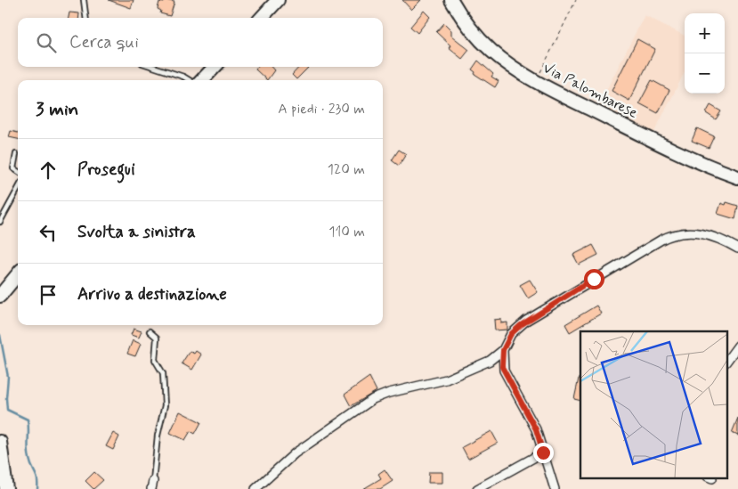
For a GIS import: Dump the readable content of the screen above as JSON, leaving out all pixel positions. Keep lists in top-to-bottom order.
{
  "streets": {
    "main road": ["Via Palombarese"]
  },
  "page": {
    "map_buttons": ["+", "−"],
    "search": "Cerca qui",
    "heading": ["3 min", "A piedi · 230 m"],
    "list": [
      ["Prosegui", "120 m"],
      ["Svolta a sinistra", "110 m"],
      "Arrivo a destinazione"
    ]
  }
}
